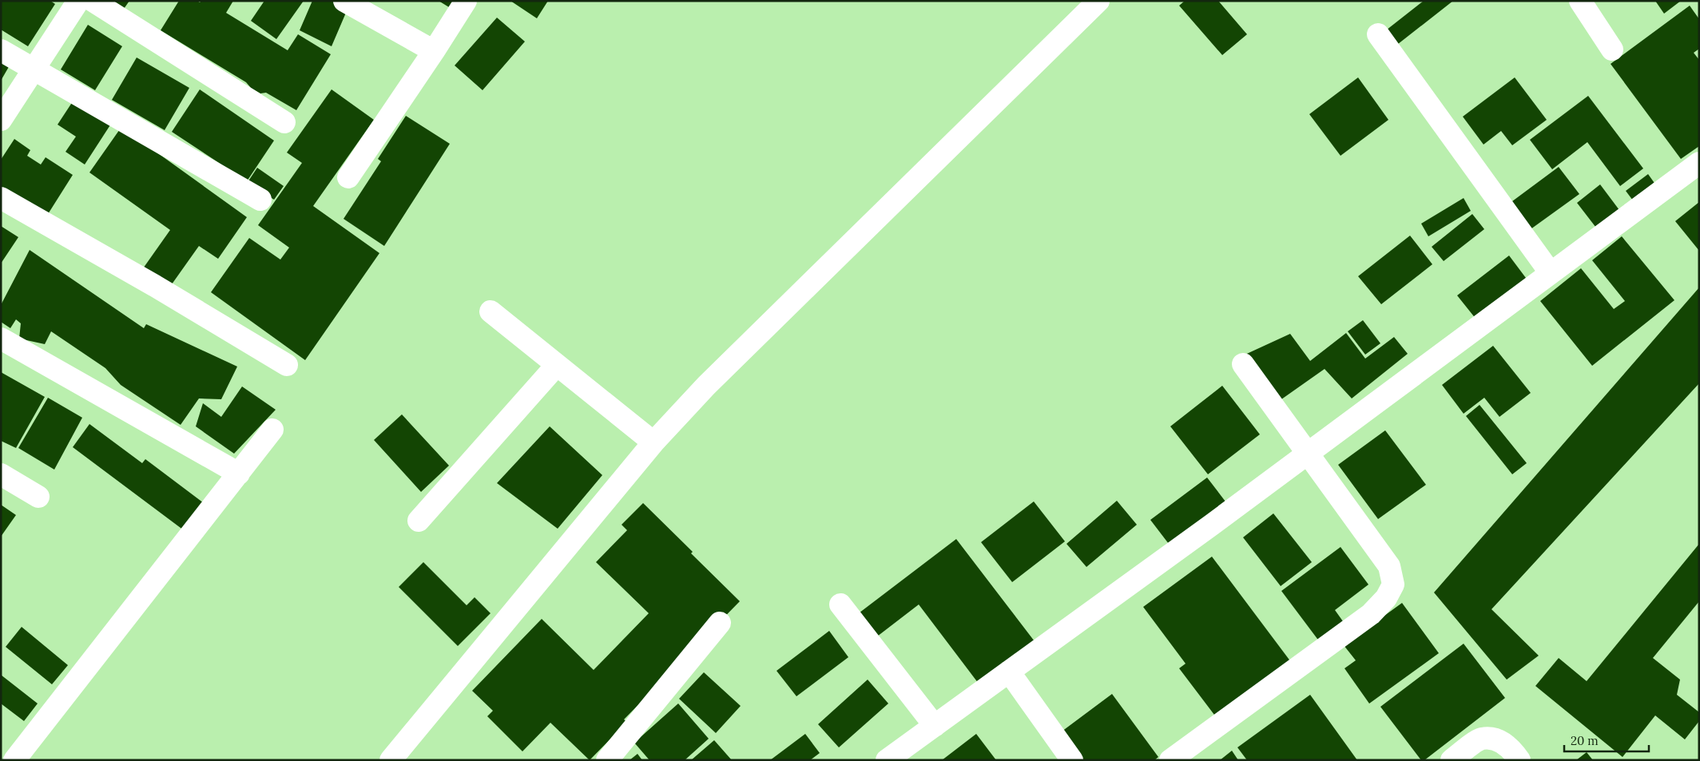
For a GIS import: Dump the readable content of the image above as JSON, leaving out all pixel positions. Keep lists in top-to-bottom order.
{
  "scale_bar": "20 m"
}
